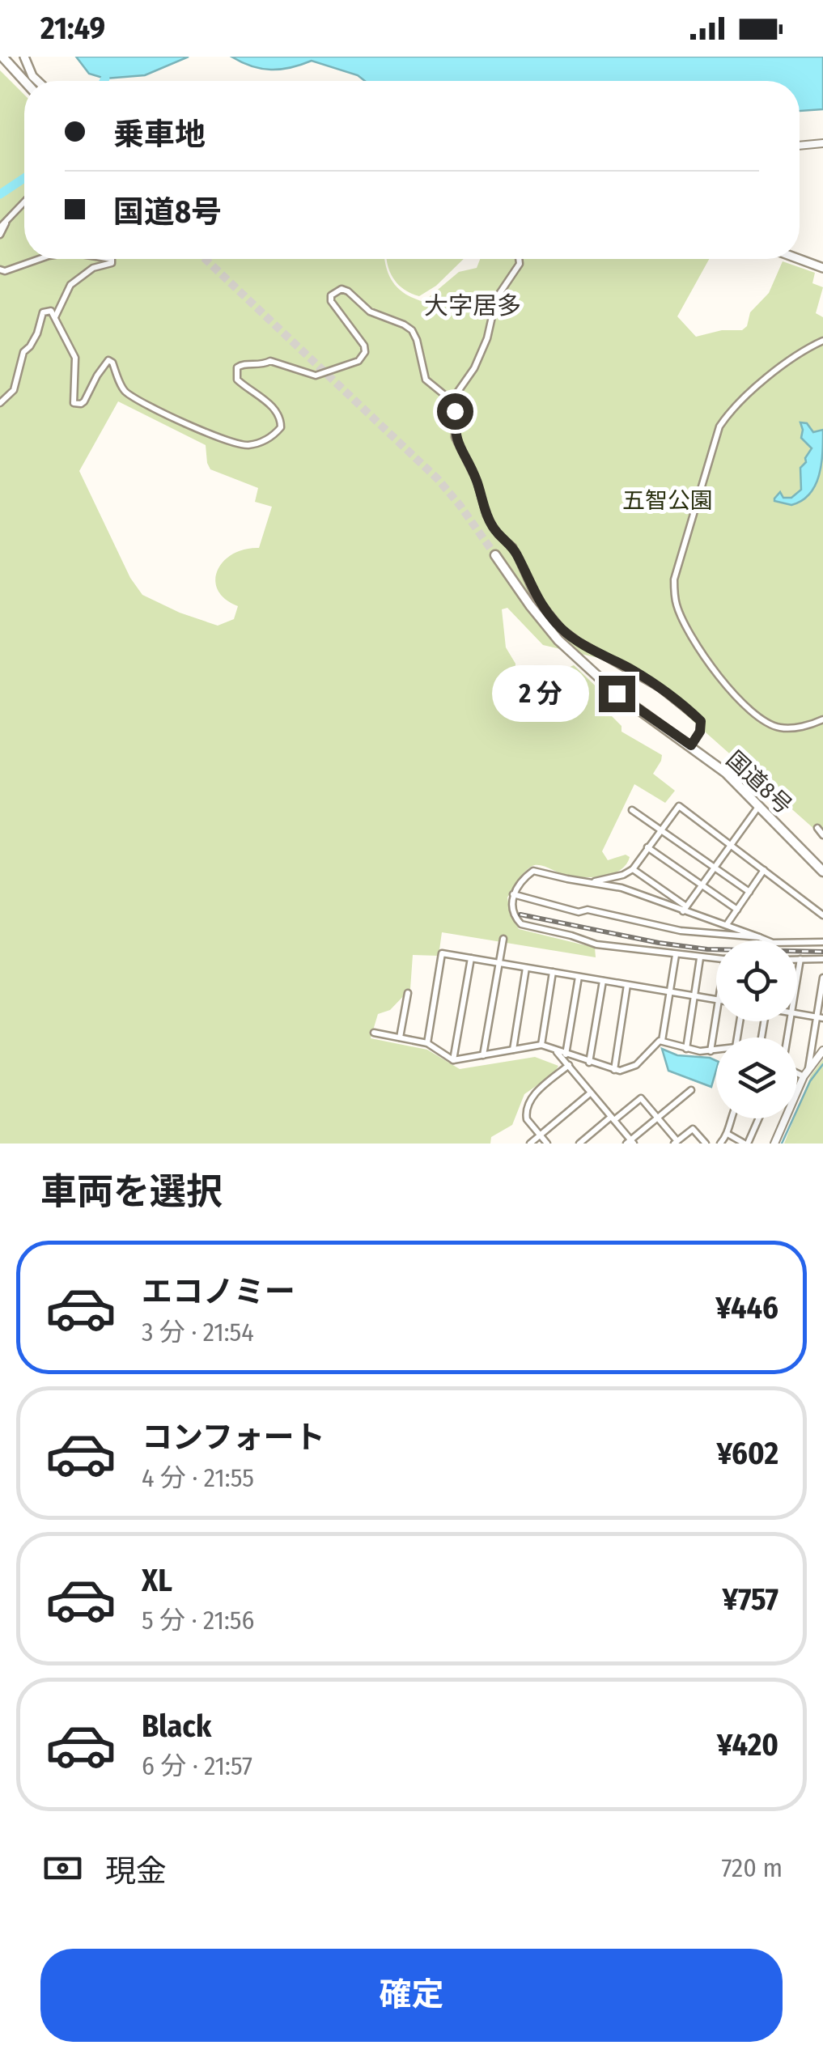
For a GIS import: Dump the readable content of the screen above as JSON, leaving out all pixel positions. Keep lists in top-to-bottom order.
{
  "streets": {
    "highway": ["国道8号"]
  },
  "districts": ["大字居多"],
  "parks": ["五智公園"],
  "page": {
    "status": "21:49",
    "banner": ["乗車地", "国道8号"],
    "bubble": "2 分",
    "heading": "車両を選択",
    "list": [
      {
        "name": "エコノミー",
        "note": "3 分 · 21:54",
        "value": "¥446"
      },
      {
        "name": "コンフォート",
        "note": "4 分 · 21:55",
        "value": "¥602"
      },
      {
        "name": "XL",
        "note": "5 分 · 21:56",
        "value": "¥757"
      },
      {
        "name": "Black",
        "note": "6 分 · 21:57",
        "value": "¥420"
      }
    ],
    "pay": ["現金", "720 m"],
    "buttons": "確定"
  }
}
